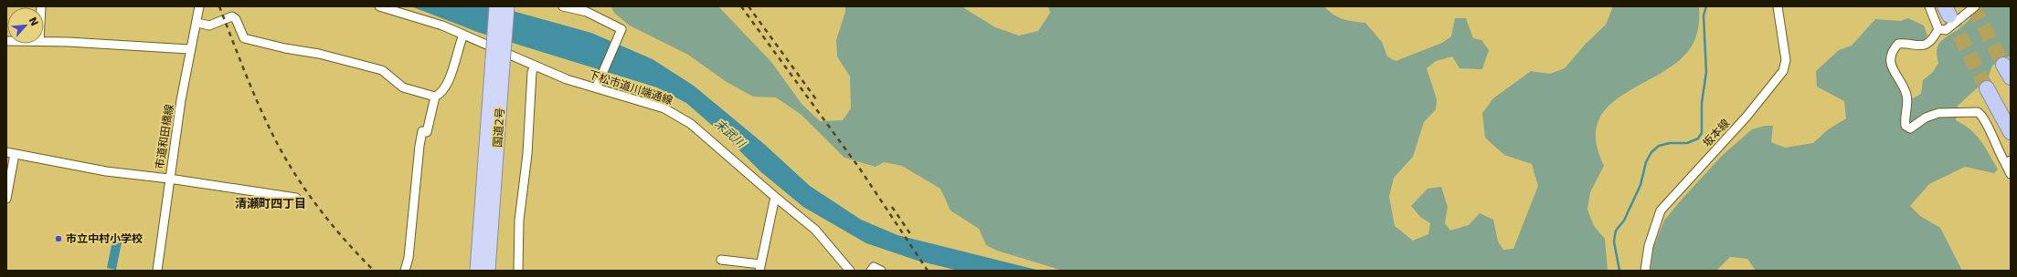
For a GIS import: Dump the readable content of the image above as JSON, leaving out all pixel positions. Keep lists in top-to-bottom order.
{
  "streets": {
    "highway": ["国道2号"],
    "street": ["下松市道川端通線", "坂本線", "市道和田橋線"]
  },
  "districts": ["清瀬町四丁目"],
  "water": ["末武川"],
  "places": ["市立中村小学校"],
  "north": "top right"
}
